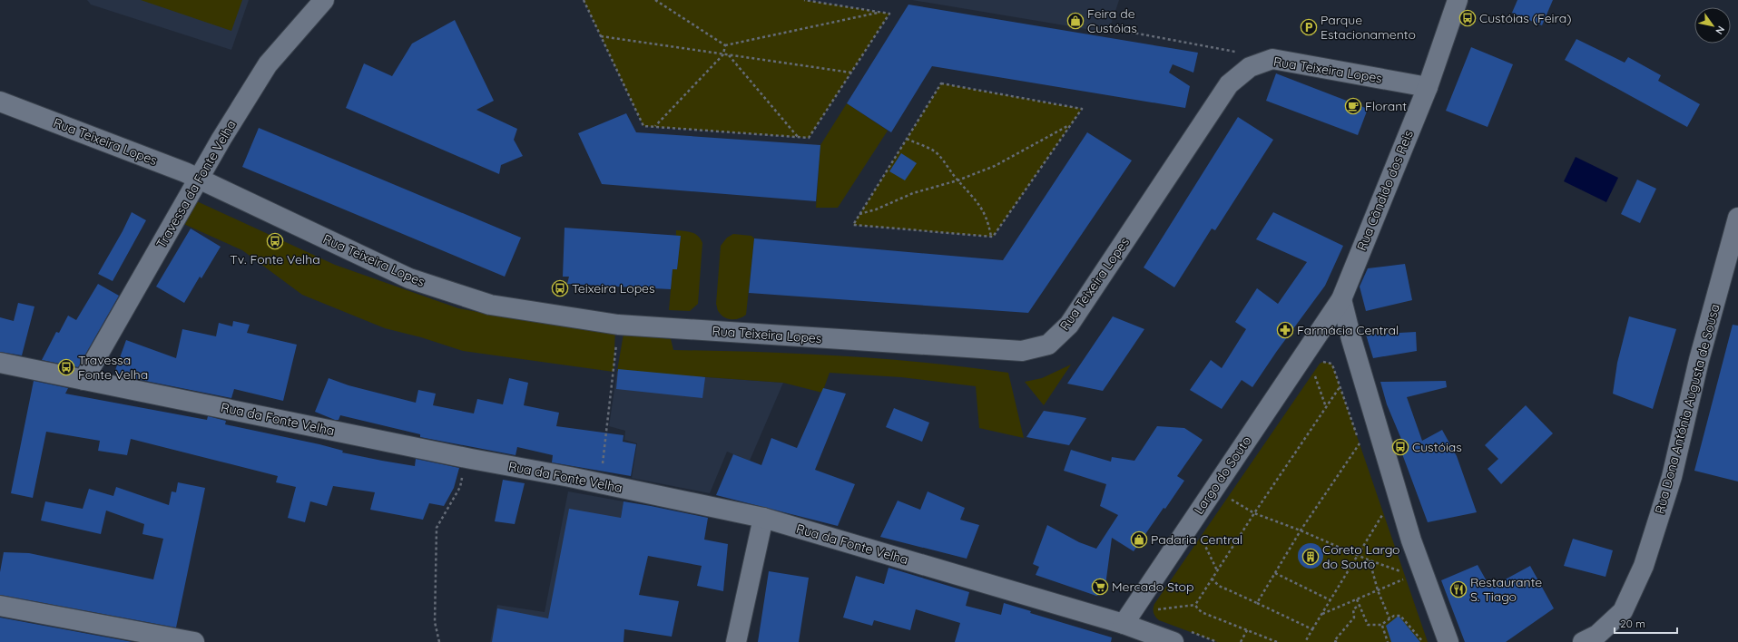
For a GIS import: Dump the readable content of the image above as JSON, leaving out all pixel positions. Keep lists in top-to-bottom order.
{
  "streets": {
    "street": [
      "Rua Teixeira Lopes",
      "Travessa da Fonte Velha",
      "Rua Cândido dos Reis",
      "Rua Dona Antónia Augusta de Sousa",
      "Rua da Fonte Velha",
      "Largo do Souto"
    ]
  },
  "crossings": [
    ["Rua Teixeira Lopes", "Travessa da Fonte Velha"],
    ["Rua Teixeira Lopes", "Rua Cândido dos Reis"],
    ["Travessa da Fonte Velha", "Rua da Fonte Velha"],
    ["Rua Cândido dos Reis", "Largo do Souto"],
    ["Rua da Fonte Velha", "Largo do Souto"]
  ],
  "places": {
    "bus stop": [
      "Custóias (Feira)",
      "Tv. Fonte Velha",
      "Teixeira Lopes",
      "Travessa Fonte Velha",
      "Custóias"
    ],
    "shop": ["Feira de Custóias", "Padaria Central"],
    "parking": ["Parque Estacionamento"],
    "cafe": ["Florant"],
    "pharmacy": ["Farmácia Central"],
    "building": ["Coreto Largo do Souto"],
    "supermarket": ["Mercado Stop"],
    "restaurant": ["Restaurante S. Tiago"]
  },
  "scale_bar": "20 m",
  "north": "bottom right"
}
